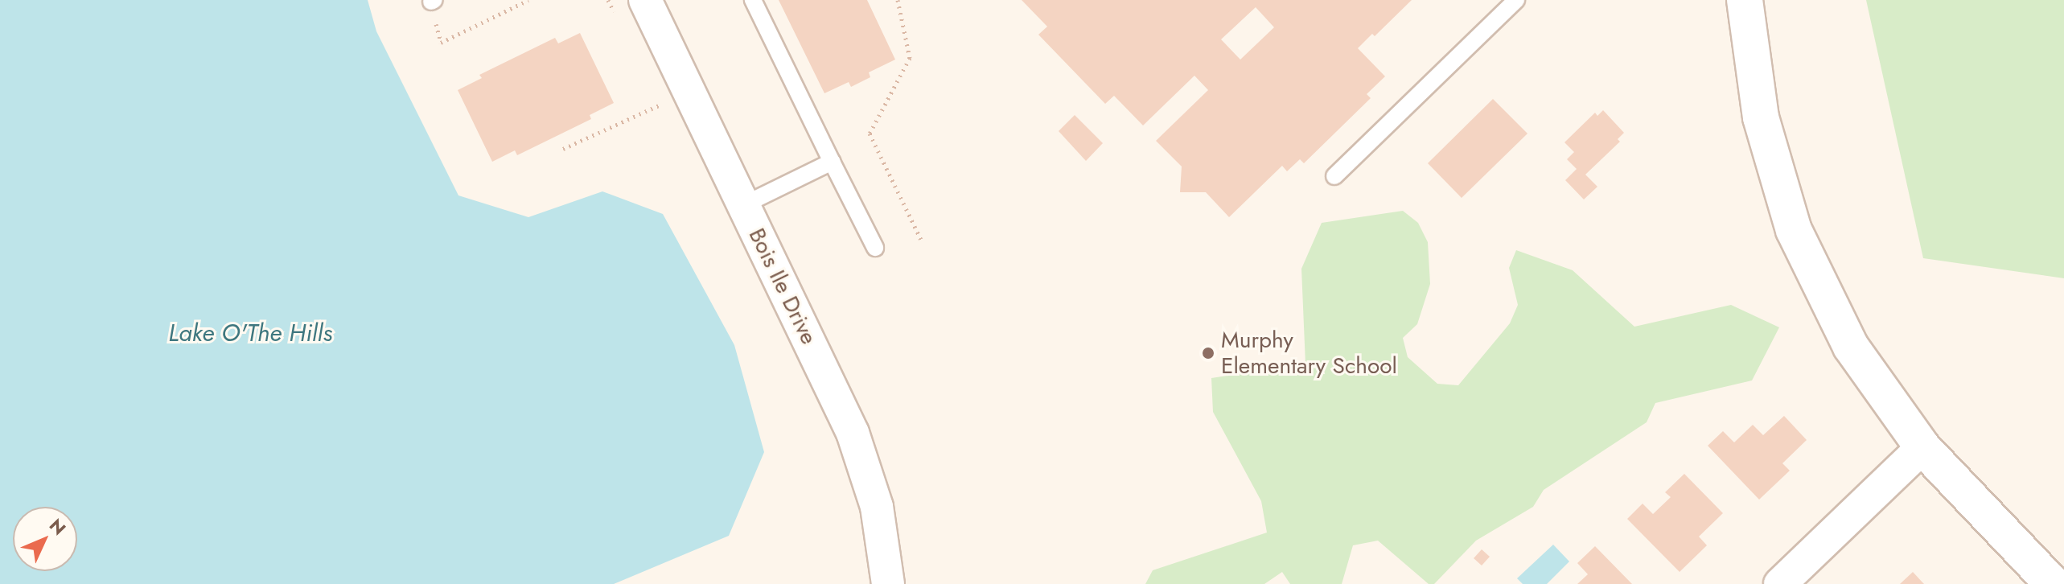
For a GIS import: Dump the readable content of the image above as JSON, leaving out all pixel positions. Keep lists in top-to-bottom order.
{
  "streets": {
    "street": ["Bois Ile Drive"]
  },
  "water": ["Lake O'The Hills"],
  "places": ["Murphy Elementary School"],
  "north": "top right"
}
